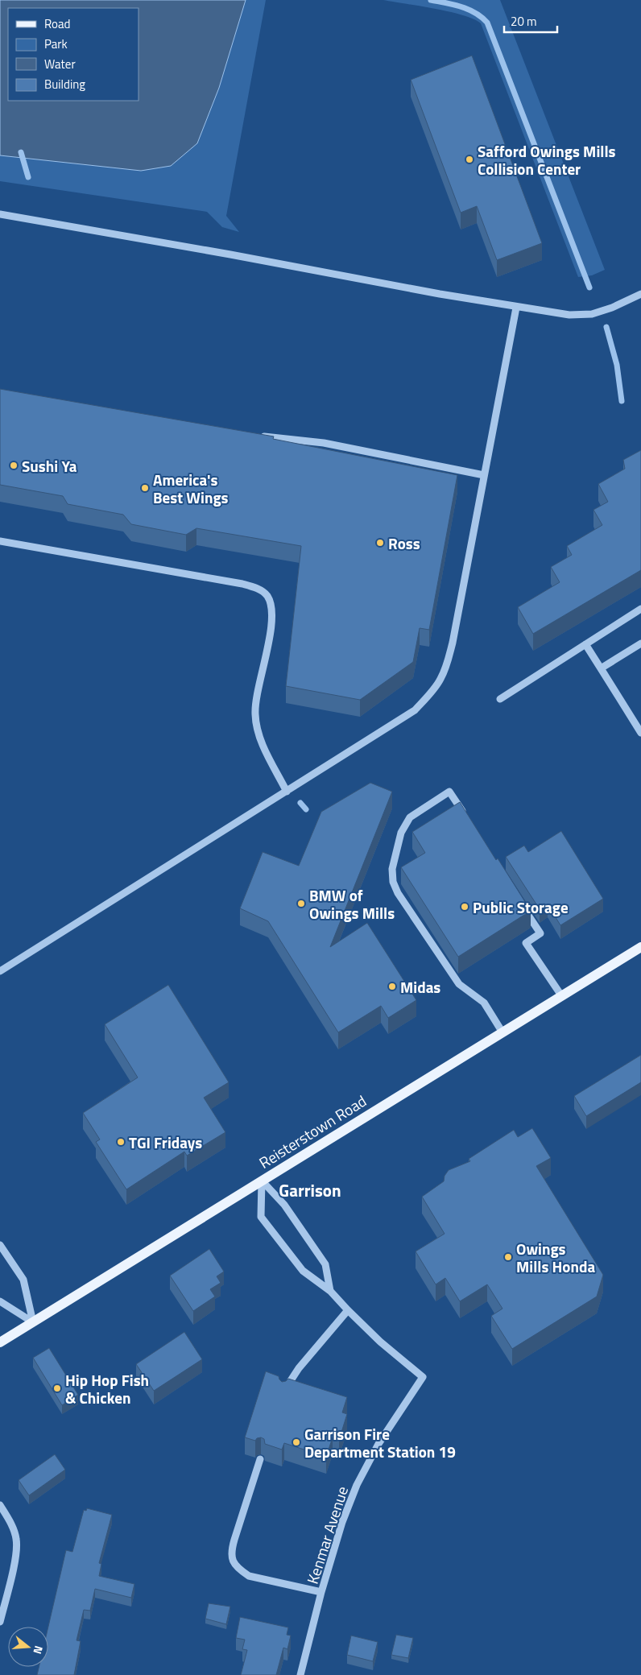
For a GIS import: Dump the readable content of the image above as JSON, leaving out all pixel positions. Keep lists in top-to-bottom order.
{
  "streets": {
    "main road": ["Reisterstown Road"],
    "street": ["Kenmar Avenue"]
  },
  "crossings": [
    ["Reisterstown Road", "Kenmar Avenue"]
  ],
  "districts": ["Garrison"],
  "places": [
    "Safford Owings Mills Collision Center",
    "Sushi Ya",
    "America's Best Wings",
    "Ross",
    "BMW of Owings Mills",
    "Public Storage",
    "Midas",
    "TGI Fridays",
    "Owings Mills Honda",
    "Hip Hop Fish & Chicken",
    "Garrison Fire Department Station 19"
  ],
  "legend": [
    "Road",
    "Park",
    "Water",
    "Building"
  ],
  "scale_bar": "20 m",
  "north": "right"
}
